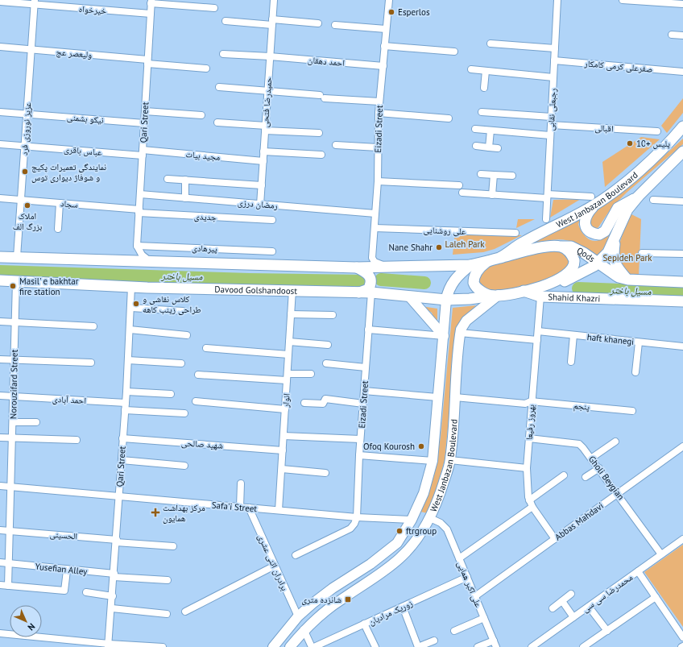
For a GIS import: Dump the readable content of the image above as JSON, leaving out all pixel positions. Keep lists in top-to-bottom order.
{
  "streets": {
    "main road": [
      "West Janbazan Boulevard",
      "Qods",
      "Davood Golshandoost",
      "Shahid Khazri"
    ],
    "street": [
      "خیرخواه",
      "ولیعصر عج",
      "احمد دهقان",
      "صفرعلی کرمی کامکار",
      "حمیدرضا فتحی",
      "رجبعلی نقابی",
      "نیکو بشمنی",
      "Qari Street",
      "اقبالی",
      "عزیز نوروزی فرد",
      "Eizadi Street",
      "عباس باقری",
      "مجید بیات",
      "سجاد",
      "رمضان درزی",
      "جدیدی",
      "علی روشنایی",
      "پیرهادی",
      "haft khanegi",
      "Norouzifard Street",
      "احمد آبادی",
      "انوار",
      "پنجم",
      "بهروز رفیعا",
      "شهید صالحی",
      "Gholi Beygian",
      "Safa'i Street",
      "Abbas Mahdavi",
      "الحسینی",
      "برادران اثنی عشری",
      "Yusefian Alley",
      "علی اکبر همایی",
      "محمدرضا سی سی",
      "زوریک مرادیان"
    ]
  },
  "crossings": [
    ["خیرخواه", "Qari Street"],
    ["خیرخواه", "عزیز نوروزی فرد"],
    ["ولیعصر عج", "Qari Street"],
    ["ولیعصر عج", "عزیز نوروزی فرد"],
    ["احمد دهقان", "حمیدرضا فتحی"],
    ["احمد دهقان", "Eizadi Street"],
    ["صفرعلی کرمی کامکار", "رجبعلی نقابی"],
    ["حمیدرضا فتحی", "مجید بیات"],
    ["حمیدرضا فتحی", "رمضان درزی"],
    ["رجبعلی نقابی", "اقبالی"],
    ["نیکو بشمنی", "Qari Street"],
    ["نیکو بشمنی", "عزیز نوروزی فرد"],
    ["Qari Street", "عباس باقری"],
    ["Qari Street", "مجید بیات"],
    ["Qari Street", "سجاد"],
    ["Qari Street", "رمضان درزی"],
    ["Qari Street", "جدیدی"],
    ["Qari Street", "پیرهادی"],
    ["Qari Street", "Davood Golshandoost"],
    ["Qari Street", "احمد آبادی"],
    ["Qari Street", "شهید صالحی"],
    ["Qari Street", "Safa'i Street"],
    ["Qari Street", "الحسینی"],
    ["Qari Street", "Yusefian Alley"],
    ["عزیز نوروزی فرد", "عباس باقری"],
    ["عزیز نوروزی فرد", "سجاد"],
    ["Eizadi Street", "رمضان درزی"],
    ["Eizadi Street", "علی روشنایی"],
    ["Eizadi Street", "Davood Golshandoost"],
    ["Eizadi Street", "Safa'i Street"],
    ["عباس باقری", "مجید بیات"],
    ["West Janbazan Boulevard", "Qods"],
    ["West Janbazan Boulevard", "Davood Golshandoost"],
    ["West Janbazan Boulevard", "پنجم"],
    ["West Janbazan Boulevard", "Safa'i Street"],
    ["West Janbazan Boulevard", "برادران اثنی عشری"],
    ["West Janbazan Boulevard", "علی اکبر همایی"],
    ["سجاد", "جدیدی"],
    ["Davood Golshandoost", "Shahid Khazri"],
    ["Davood Golshandoost", "Norouzifard Street"],
    ["Davood Golshandoost", "انوار"],
    ["Shahid Khazri", "بهروز رفیعا"],
    ["haft khanegi", "بهروز رفیعا"],
    ["Norouzifard Street", "احمد آبادی"],
    ["Norouzifard Street", "Safa'i Street"],
    ["Norouzifard Street", "الحسینی"],
    ["Norouzifard Street", "Yusefian Alley"],
    ["انوار", "شهید صالحی"],
    ["انوار", "Safa'i Street"],
    ["پنجم", "بهروز رفیعا"],
    ["بهروز رفیعا", "Gholi Beygian"],
    ["بهروز رفیعا", "Abbas Mahdavi"],
    ["Gholi Beygian", "Abbas Mahdavi"],
    ["Gholi Beygian", "محمدرضا سی سی"],
    ["Safa'i Street", "برادران اثنی عشری"],
    ["Abbas Mahdavi", "علی اکبر همایی"],
    ["علی اکبر همایی", "زوریک مرادیان"]
  ],
  "water": ["مسیل باختر"],
  "parks": ["Laleh Park", "Sepideh Park"],
  "places": {
    "other": [
      "Esperlos",
      "پلیس +10",
      "نمایندگی تعمیرات پکیج و شوفاژ دیواری توس",
      "املاک بزرگ الف",
      "Nane Shahr",
      "Masil' e bakhtar fire station",
      "کلاس نقاشی و طراحی زینب کاهه",
      "Ofoq Kourosh",
      "ftrgroup"
    ],
    "health": ["مرکز بهداشت همایون"],
    "transit": ["شانزده متری"]
  },
  "north": "bottom right"
}
